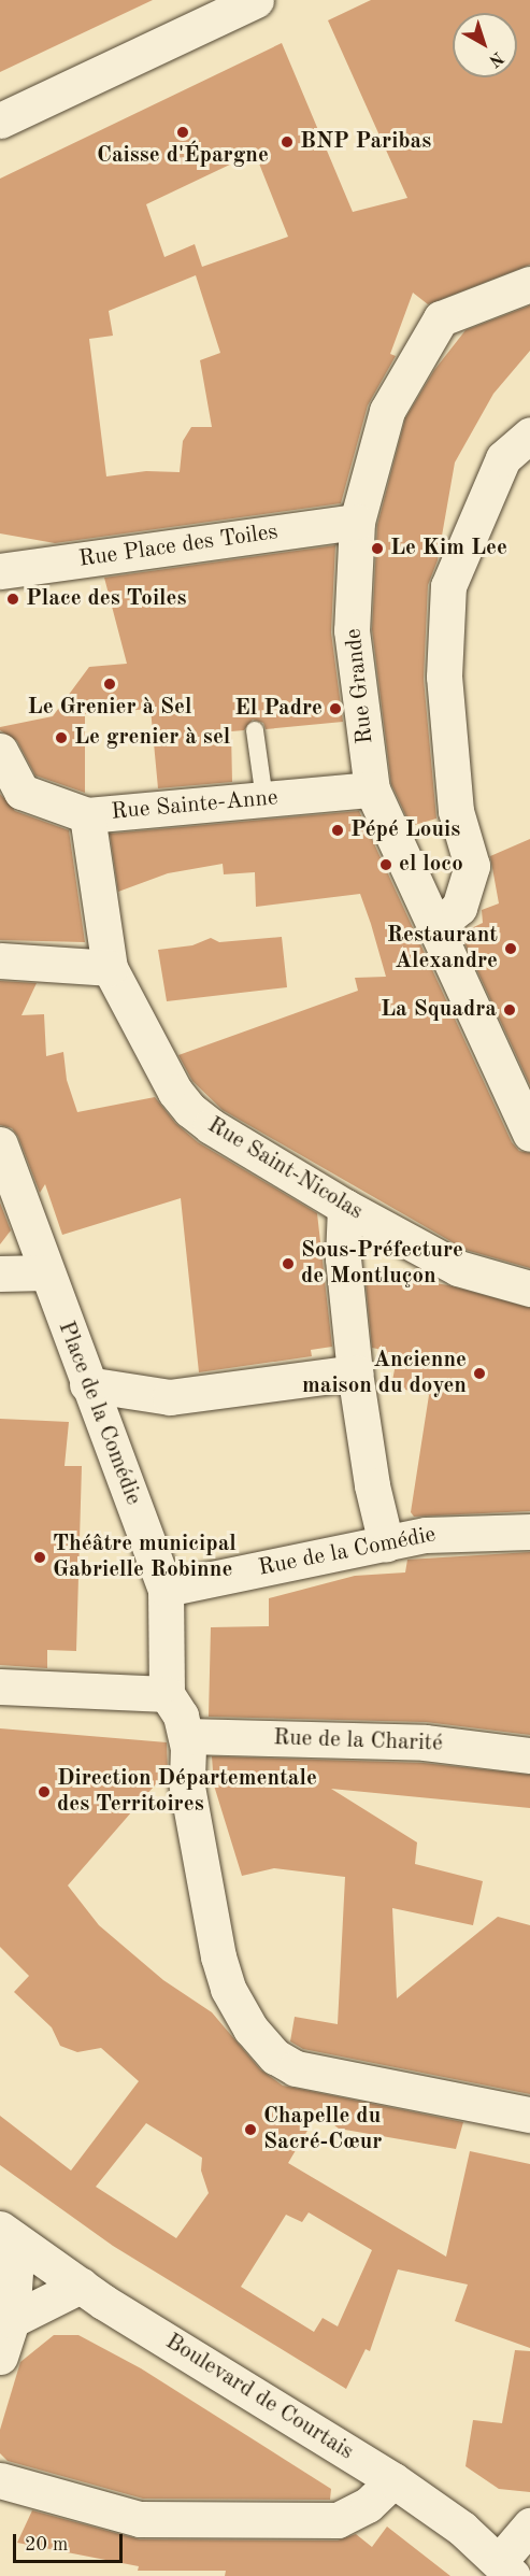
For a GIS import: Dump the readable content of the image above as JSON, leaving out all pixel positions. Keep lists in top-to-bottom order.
{
  "streets": {
    "street": [
      "Rue Place des Toiles",
      "Rue Grande",
      "Rue Sainte-Anne",
      "Rue Saint-Nicolas",
      "Place de la Comédie",
      "Rue de la Comédie",
      "Rue de la Charité",
      "Boulevard de Courtais"
    ]
  },
  "crossings": [
    ["Rue Place des Toiles", "Rue Grande"],
    ["Rue Grande", "Rue Sainte-Anne"],
    ["Rue Sainte-Anne", "Rue Saint-Nicolas"],
    ["Place de la Comédie", "Rue de la Comédie"]
  ],
  "places": [
    "Caisse d'Épargne",
    "BNP Paribas",
    "Le Kim Lee",
    "Place des Toiles",
    "Le Grenier à Sel",
    "El Padre",
    "Le grenier à sel",
    "Pépé Louis",
    "el loco",
    "Restaurant Alexandre",
    "La Squadra",
    "Sous-Préfecture de Montluçon",
    "Ancienne maison du doyen",
    "Théâtre municipal Gabrielle Robinne",
    "Direction Départementale des Territoires",
    "Chapelle du Sacré-Cœur"
  ],
  "scale_bar": "20 m",
  "north": "bottom right"
}
